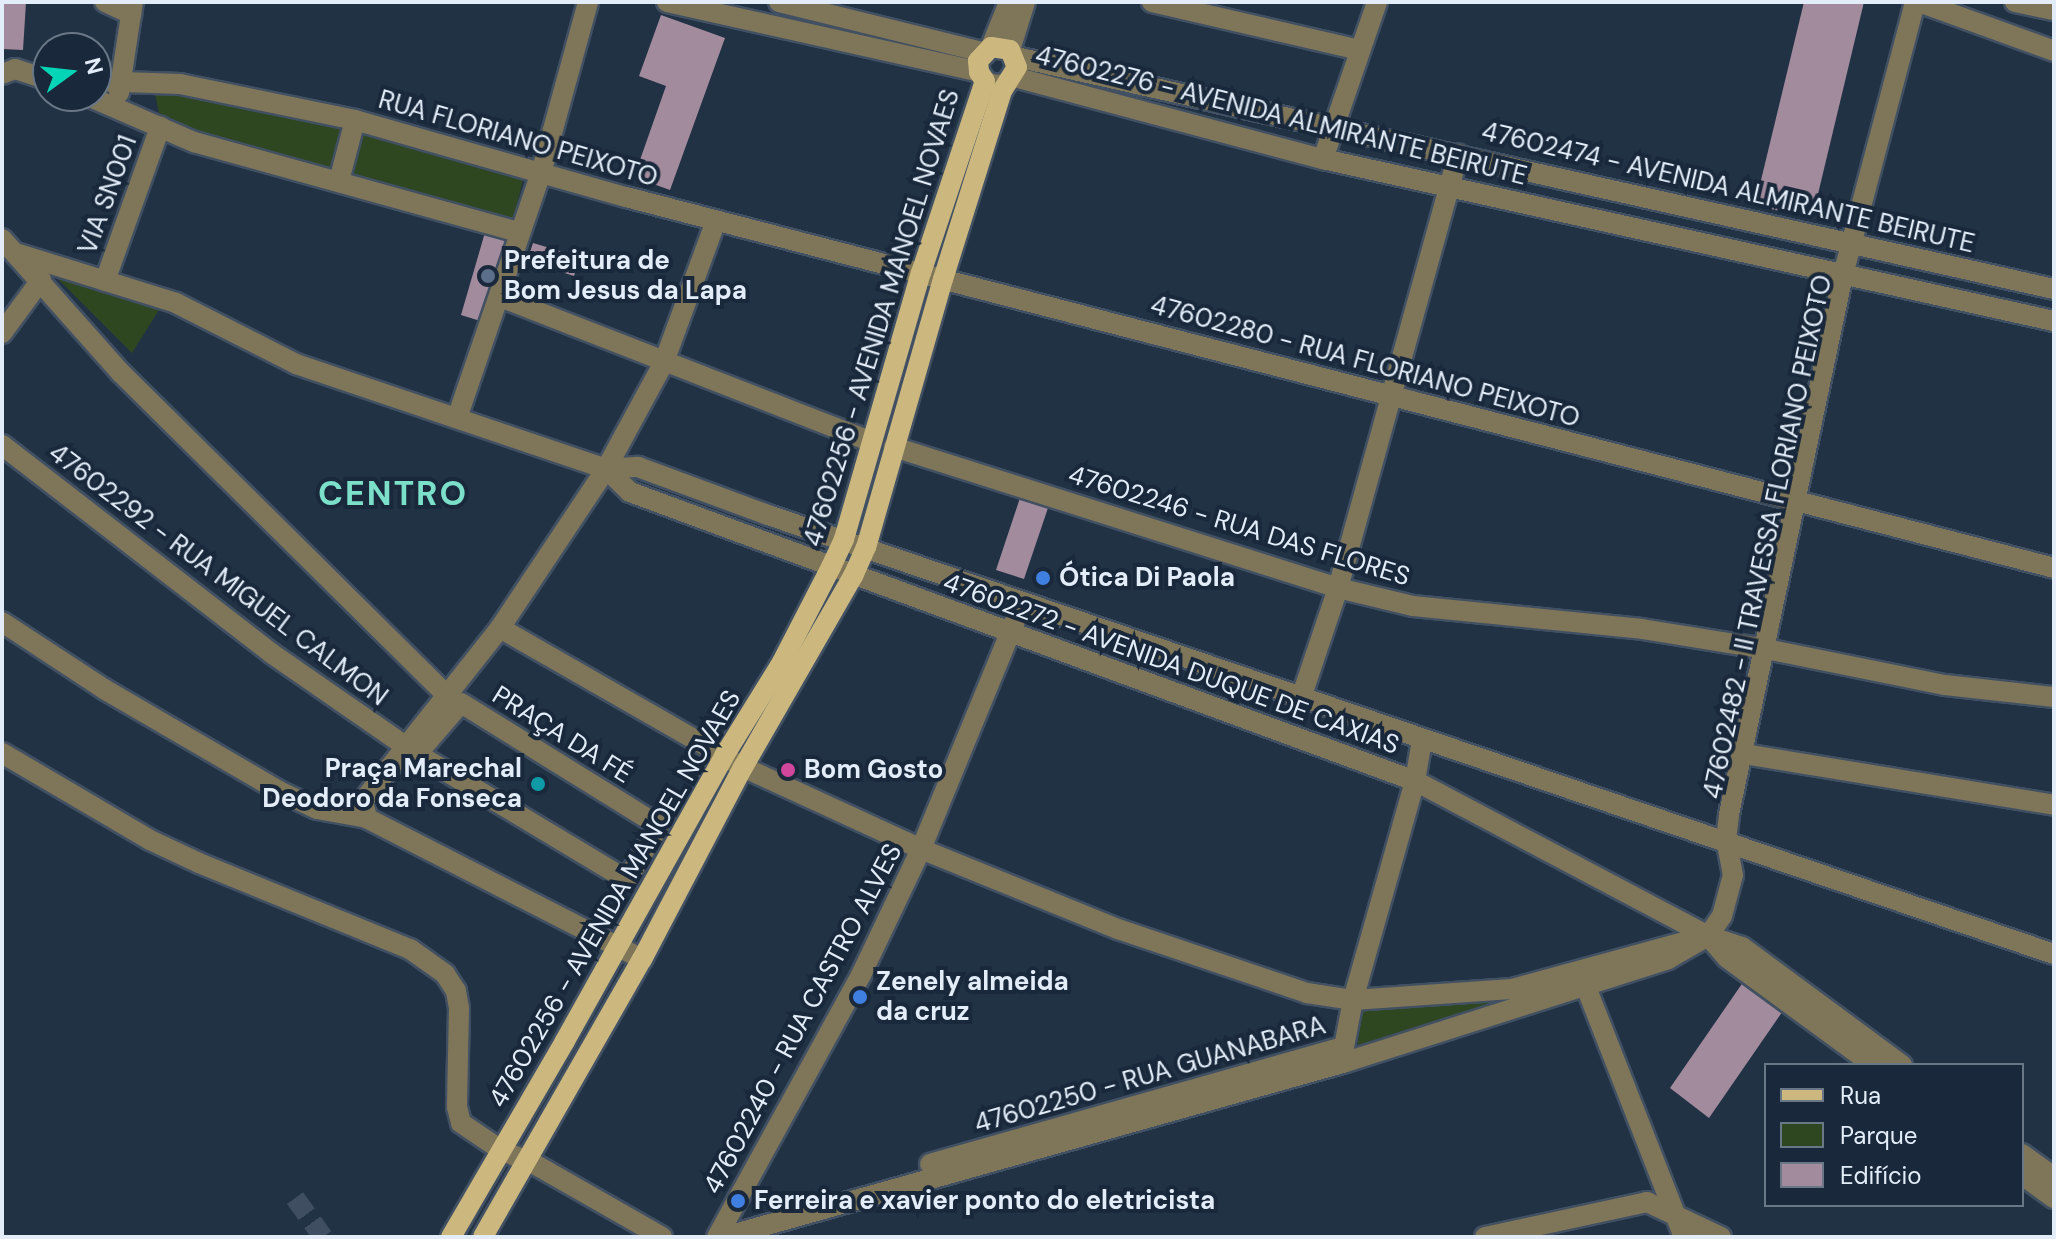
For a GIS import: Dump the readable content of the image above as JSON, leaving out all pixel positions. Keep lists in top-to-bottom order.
{
  "streets": {
    "main road": ["47602256 - AVENIDA MANOEL NOVAES"],
    "street": [
      "47602276 - AVENIDA ALMIRANTE BEIRUTE",
      "RUA FLORIANO PEIXOTO",
      "47602474 - AVENIDA ALMIRANTE BEIRUTE",
      "VIA SN001",
      "47602280 - RUA FLORIANO PEIXOTO",
      "47602246 - RUA DAS FLORES",
      "47602292 - RUA MIGUEL CALMON",
      "47602272 - AVENIDA DUQUE DE CAXIAS",
      "PRAÇA DA FÉ",
      "47602240 - RUA CASTRO ALVES",
      "47602250 - RUA GUANABARA"
    ]
  },
  "crossings": [
    ["47602276 - AVENIDA ALMIRANTE BEIRUTE", "47602474 - AVENIDA ALMIRANTE BEIRUTE"],
    ["47602276 - AVENIDA ALMIRANTE BEIRUTE", "47602256 - AVENIDA MANOEL NOVAES"],
    ["RUA FLORIANO PEIXOTO", "47602256 - AVENIDA MANOEL NOVAES"],
    ["RUA FLORIANO PEIXOTO", "47602280 - RUA FLORIANO PEIXOTO"],
    ["47602474 - AVENIDA ALMIRANTE BEIRUTE", "47602256 - AVENIDA MANOEL NOVAES"],
    ["VIA SN001", "47602272 - AVENIDA DUQUE DE CAXIAS"],
    ["47602256 - AVENIDA MANOEL NOVAES", "47602280 - RUA FLORIANO PEIXOTO"],
    ["47602256 - AVENIDA MANOEL NOVAES", "47602246 - RUA DAS FLORES"],
    ["47602256 - AVENIDA MANOEL NOVAES", "47602272 - AVENIDA DUQUE DE CAXIAS"],
    ["47602292 - RUA MIGUEL CALMON", "PRAÇA DA FÉ"],
    ["47602272 - AVENIDA DUQUE DE CAXIAS", "47602240 - RUA CASTRO ALVES"],
    ["47602272 - AVENIDA DUQUE DE CAXIAS", "47602250 - RUA GUANABARA"]
  ],
  "districts": ["CENTRO"],
  "places": [
    "Prefeitura de Bom Jesus da Lapa",
    "Ótica Di Paola",
    "Bom Gosto",
    "Praça Marechal Deodoro da Fonseca",
    "Zenely almeida da cruz",
    "Ferreira e xavier ponto do eletricista"
  ],
  "legend": ["Rua", "Parque", "Edifício"],
  "north": "right"
}
